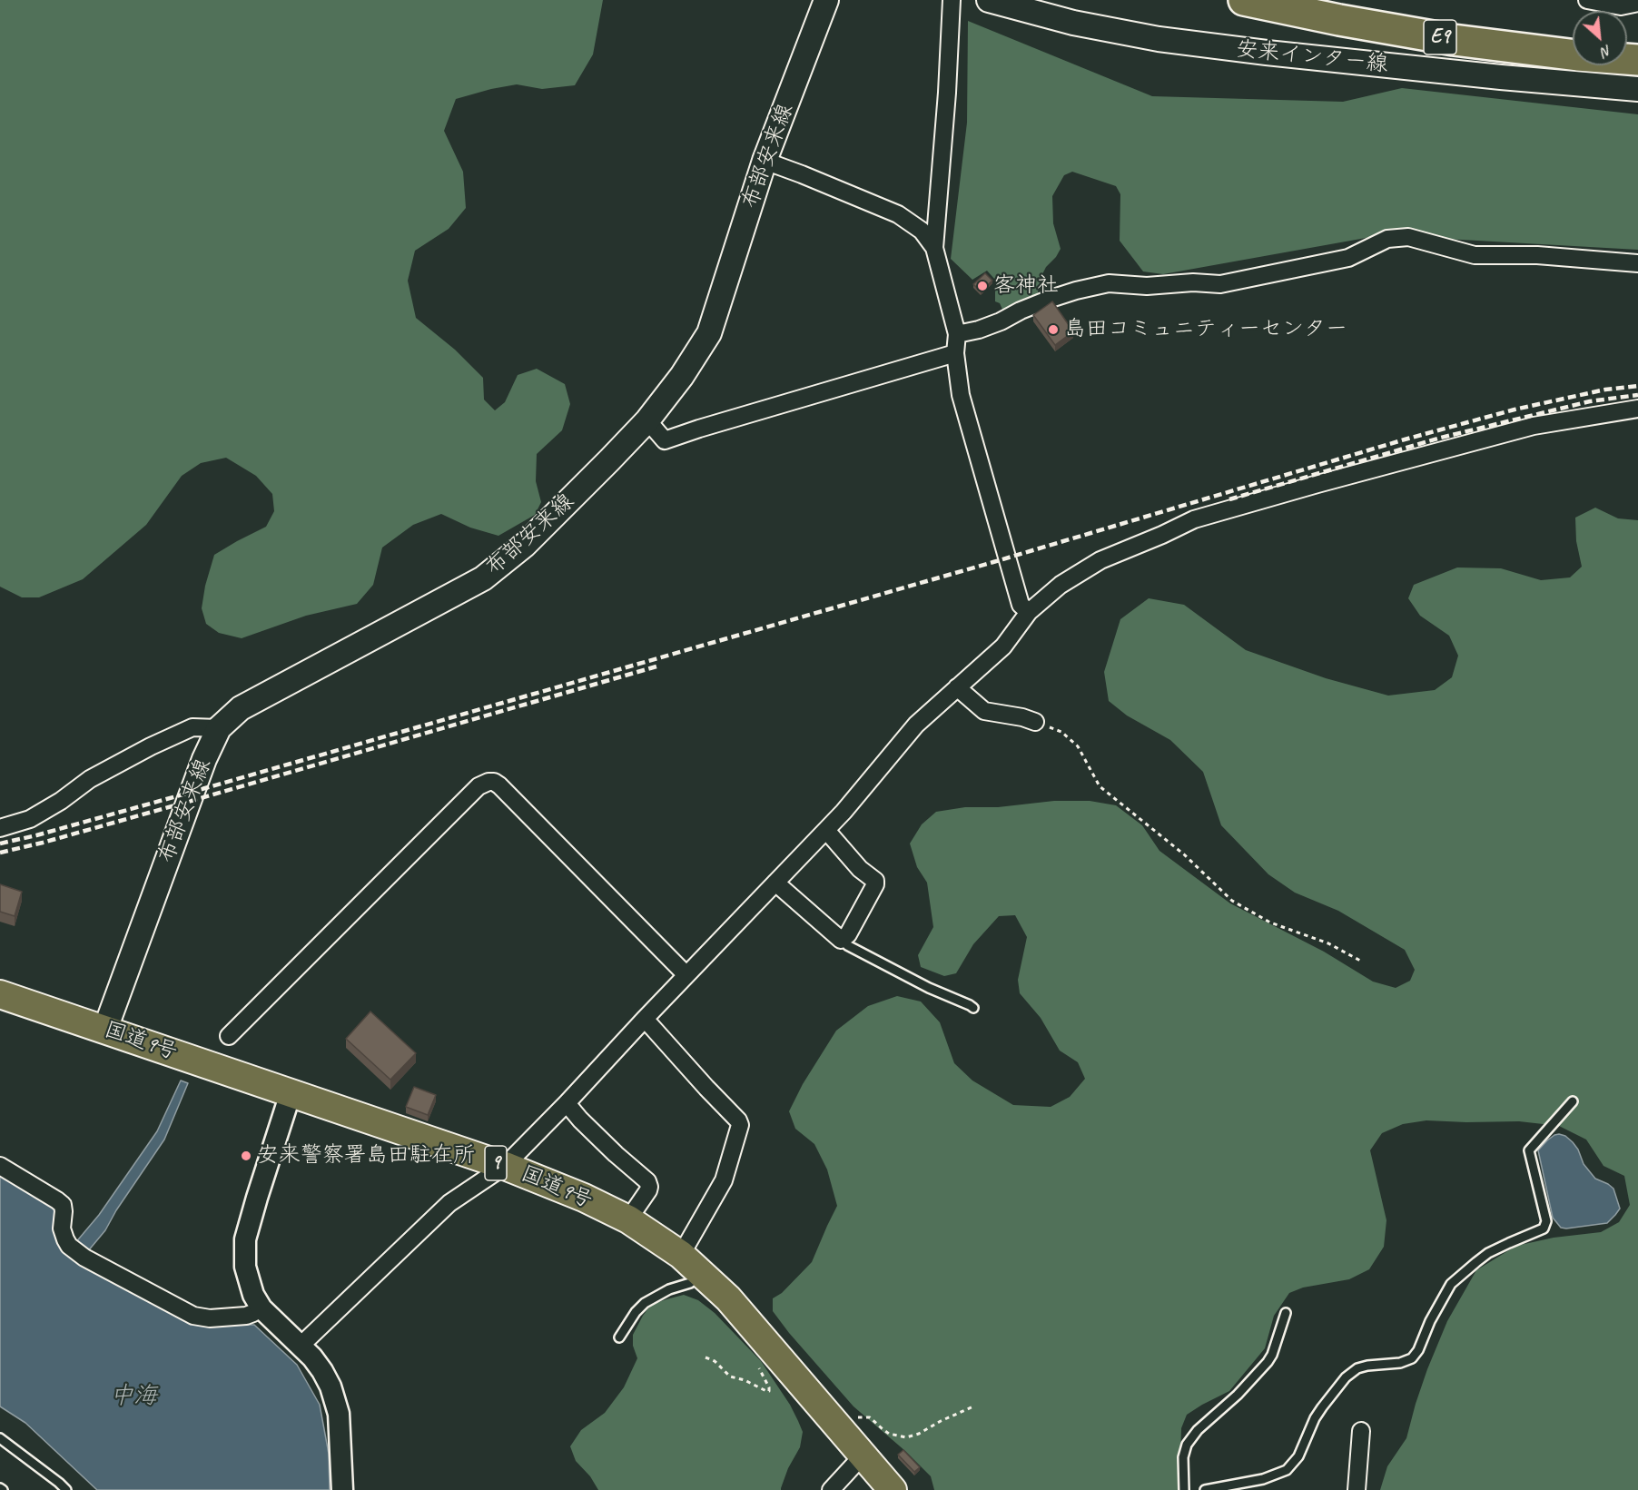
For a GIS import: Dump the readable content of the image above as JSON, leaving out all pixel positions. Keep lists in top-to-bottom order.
{
  "streets": {
    "highway": ["E9", "国道9号", "9"],
    "main road": ["安来インター線", "布部安来線"]
  },
  "crossings": [
    ["布部安来線", "国道9号"]
  ],
  "water": ["中海"],
  "places": ["客神社", "島田コミュニティーセンター", "安来警察署島田駐在所"],
  "north": "bottom right"
}
